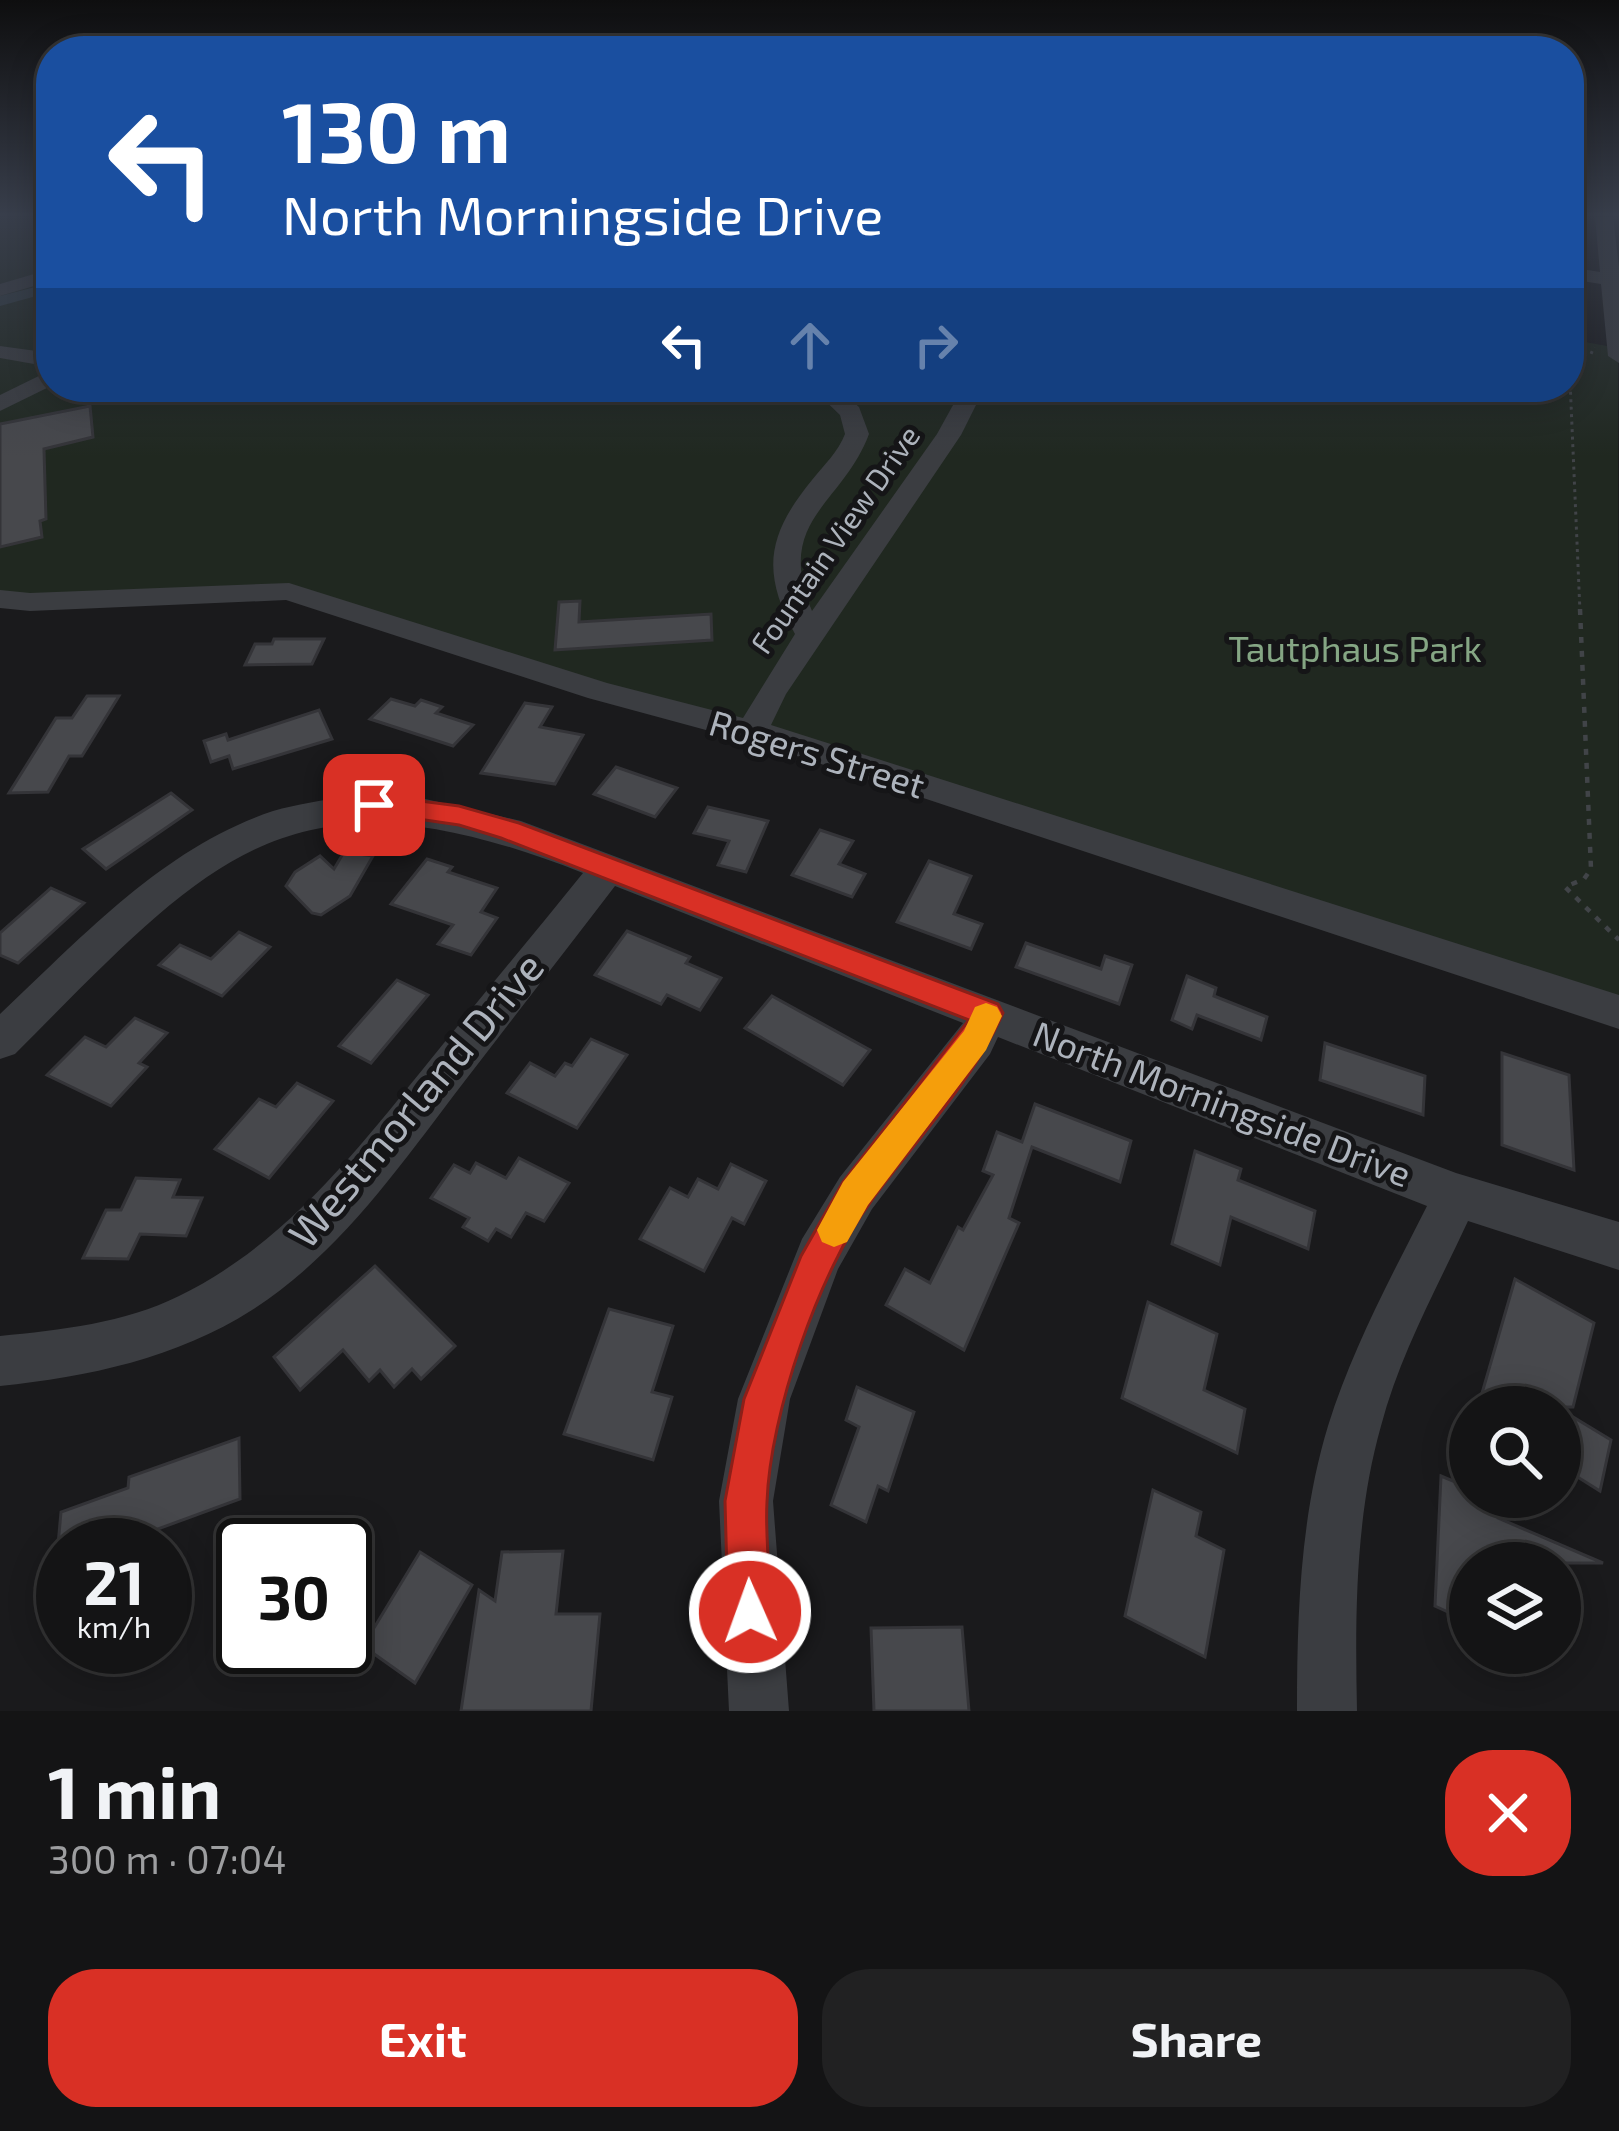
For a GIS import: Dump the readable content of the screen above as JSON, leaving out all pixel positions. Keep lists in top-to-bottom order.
{
  "streets": {
    "street": [
      "Fountain View Drive",
      "Rogers Street",
      "Westmorland Drive",
      "North Morningside Drive"
    ]
  },
  "crossings": [
    ["Fountain View Drive", "Rogers Street"],
    ["Westmorland Drive", "North Morningside Drive"]
  ],
  "parks": ["Tautphaus Park"],
  "page": {
    "turn": ["130 m", "North Morningside Drive"],
    "speed": "21 km/h",
    "limit": "30",
    "heading": ["1 min", "300 m · 07:04"],
    "buttons": ["Exit", "Share"]
  }
}
